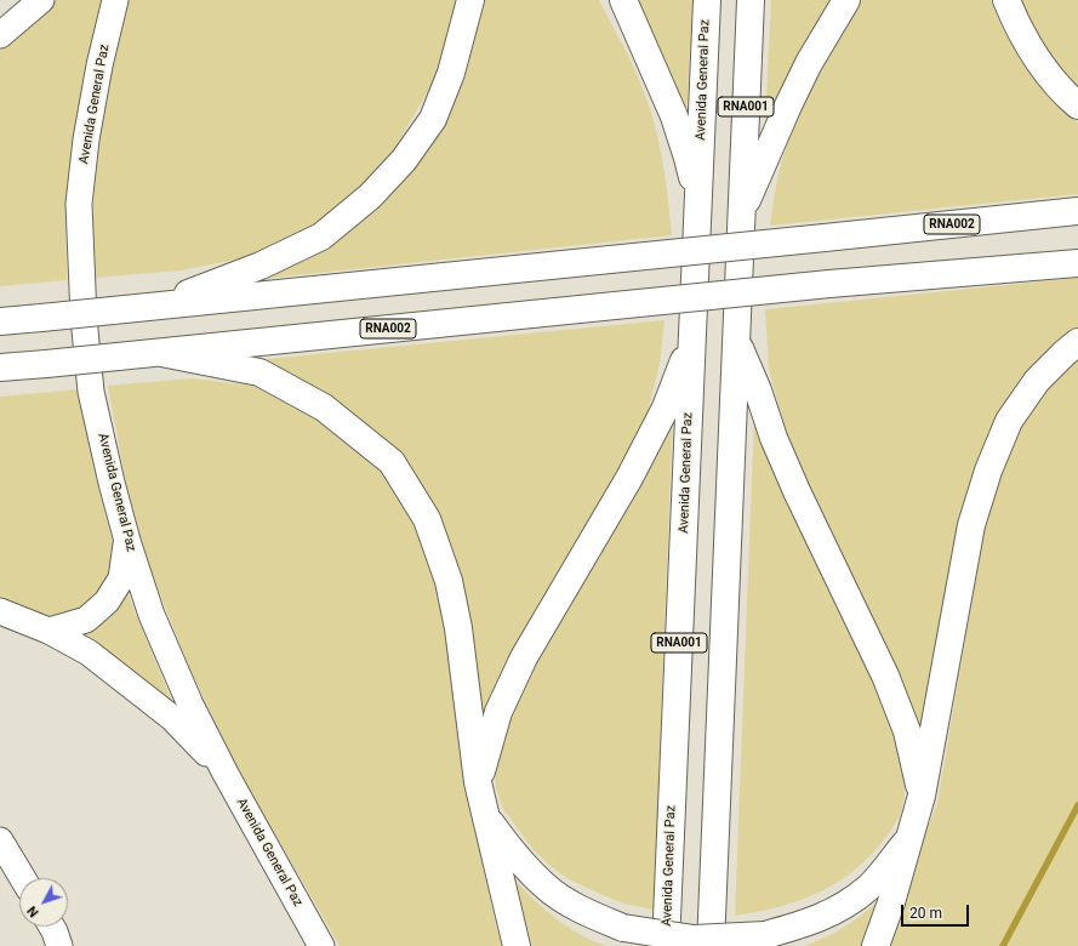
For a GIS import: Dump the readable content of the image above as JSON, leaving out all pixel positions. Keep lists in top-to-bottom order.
{
  "streets": {
    "highway": ["Avenida General Paz", "RNA001", "RNA002"]
  },
  "scale_bar": "20 m",
  "north": "bottom left"
}
